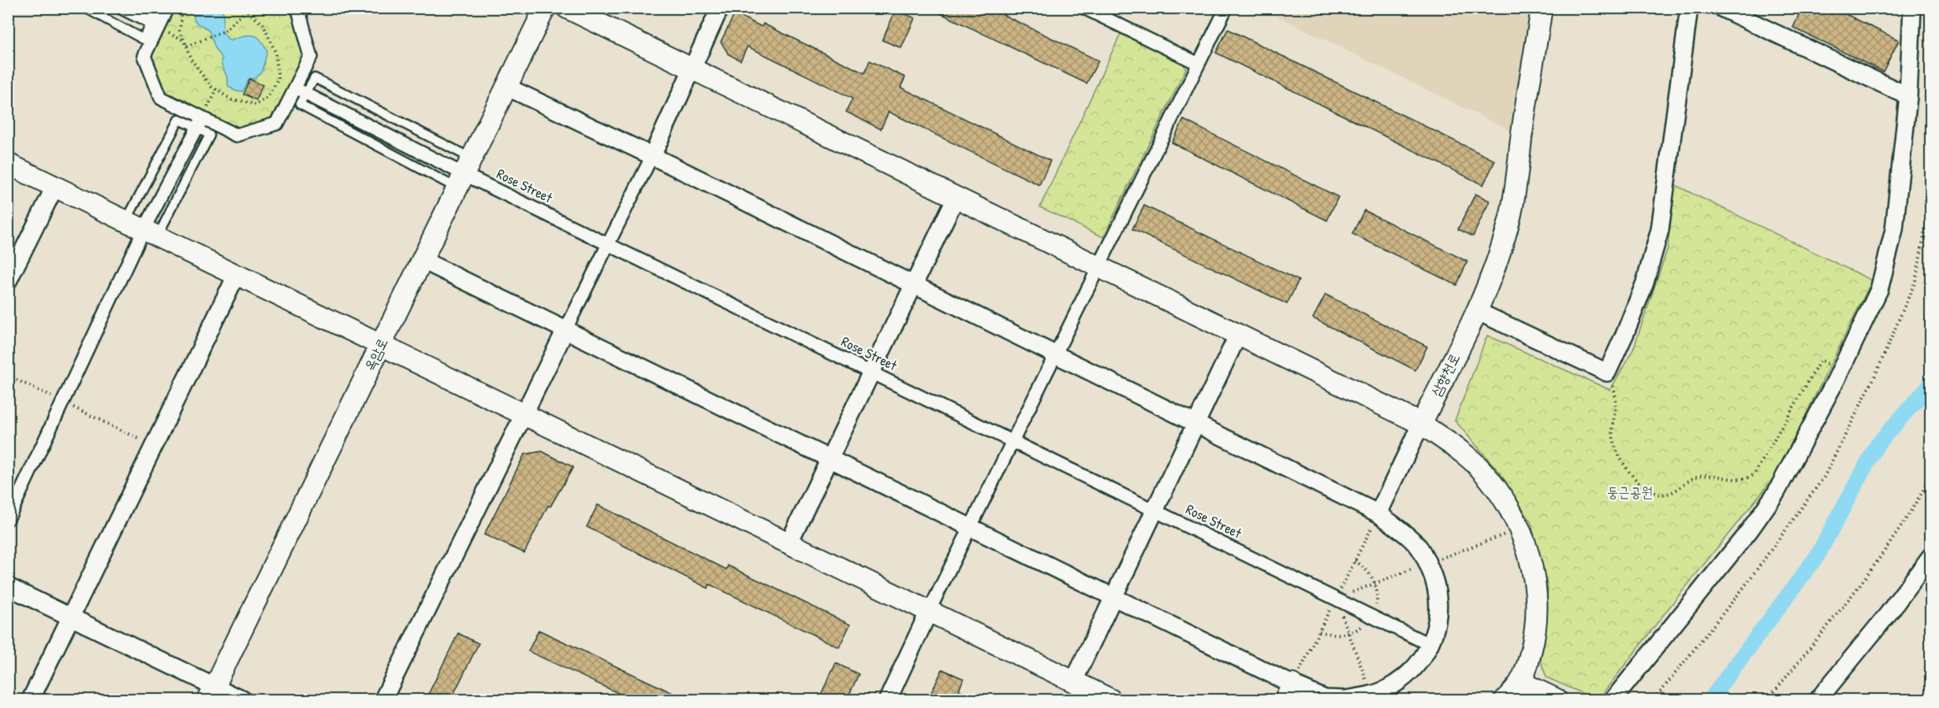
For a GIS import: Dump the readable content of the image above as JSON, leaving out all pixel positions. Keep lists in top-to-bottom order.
{
  "streets": {
    "street": ["Rose Street", "옥암로", "삼향천로"]
  },
  "crossings": [
    ["Rose Street", "옥암로"]
  ],
  "parks": ["둥근공원"]
}
